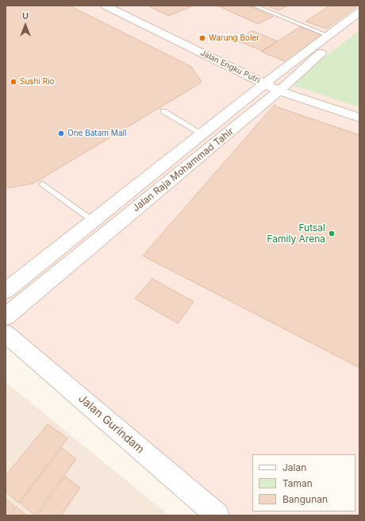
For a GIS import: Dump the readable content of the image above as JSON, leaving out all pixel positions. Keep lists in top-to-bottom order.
{
  "streets": {
    "main road": ["Jalan Engku Putri", "Jalan Raja Mohammad Tahir"],
    "street": ["Jalan Gurindam"]
  },
  "crossings": [
    ["Jalan Engku Putri", "Jalan Raja Mohammad Tahir"]
  ],
  "places": [
    "Warung Boler",
    "Sushi Rio",
    "One Batam Mall",
    "Futsal Family Arena"
  ],
  "legend": ["Jalan", "Taman", "Bangunan"],
  "north": "top"
}
